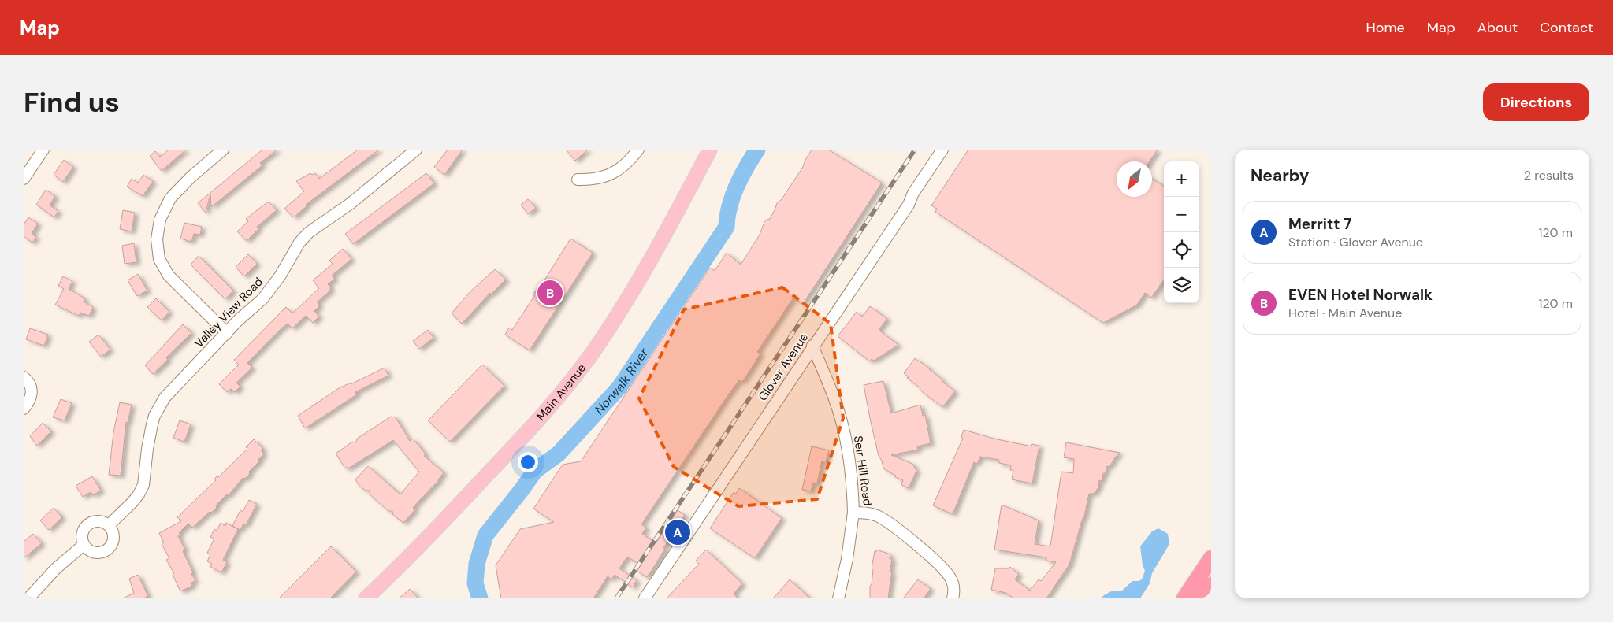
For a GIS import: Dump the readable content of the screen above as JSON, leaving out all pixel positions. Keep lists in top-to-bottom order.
{
  "streets": {
    "main road": ["Main Avenue"],
    "street": ["Valley View Road", "Glover Avenue", "Seir Hill Road"]
  },
  "crossings": [
    ["Glover Avenue", "Seir Hill Road"]
  ],
  "water": ["Norwalk River"],
  "north": "bottom left",
  "page": {
    "header": "Map",
    "nav": [
      "Home",
      "Map",
      "About",
      "Contact"
    ],
    "buttons": "Directions",
    "title": "Find us",
    "heading": ["Nearby", "2 results"],
    "map_buttons": ["+", "−"],
    "list": [
      {
        "mark": "A",
        "name": "Merritt 7",
        "note": "Station · Glover Avenue",
        "value": "120 m"
      },
      {
        "mark": "B",
        "name": "EVEN Hotel Norwalk",
        "note": "Hotel · Main Avenue",
        "value": "120 m"
      }
    ],
    "pins": ["B", "A"]
  }
}
